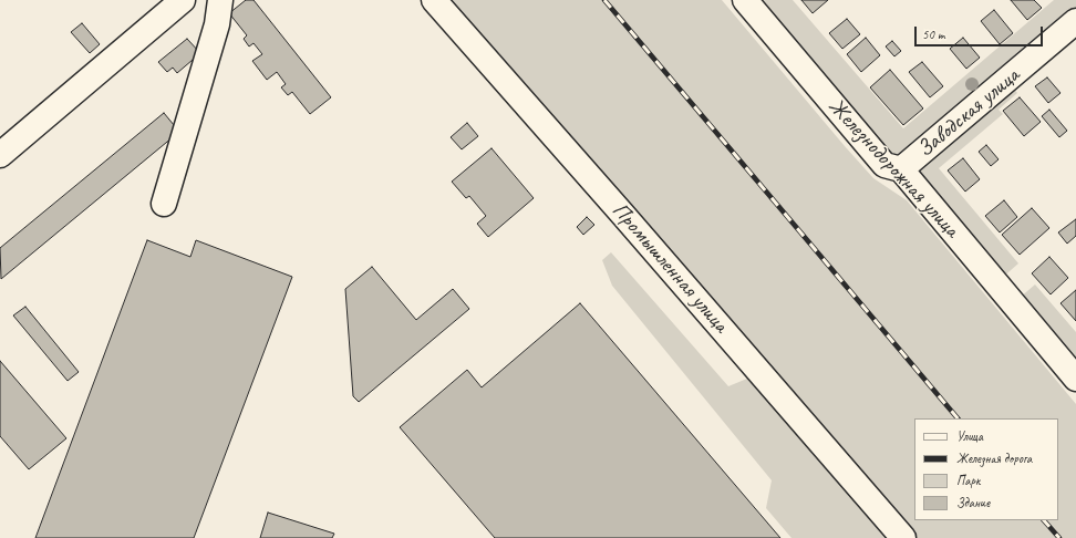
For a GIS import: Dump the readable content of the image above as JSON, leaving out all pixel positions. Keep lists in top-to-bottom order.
{
  "streets": {
    "street": ["Заводская улица", "Железнодорожная улица", "Промышленная улица"]
  },
  "crossings": [
    ["Заводская улица", "Железнодорожная улица"]
  ],
  "legend": [
    "Улица",
    "Железная дорога",
    "Парк",
    "Здание"
  ],
  "scale_bar": "50 m"
}
